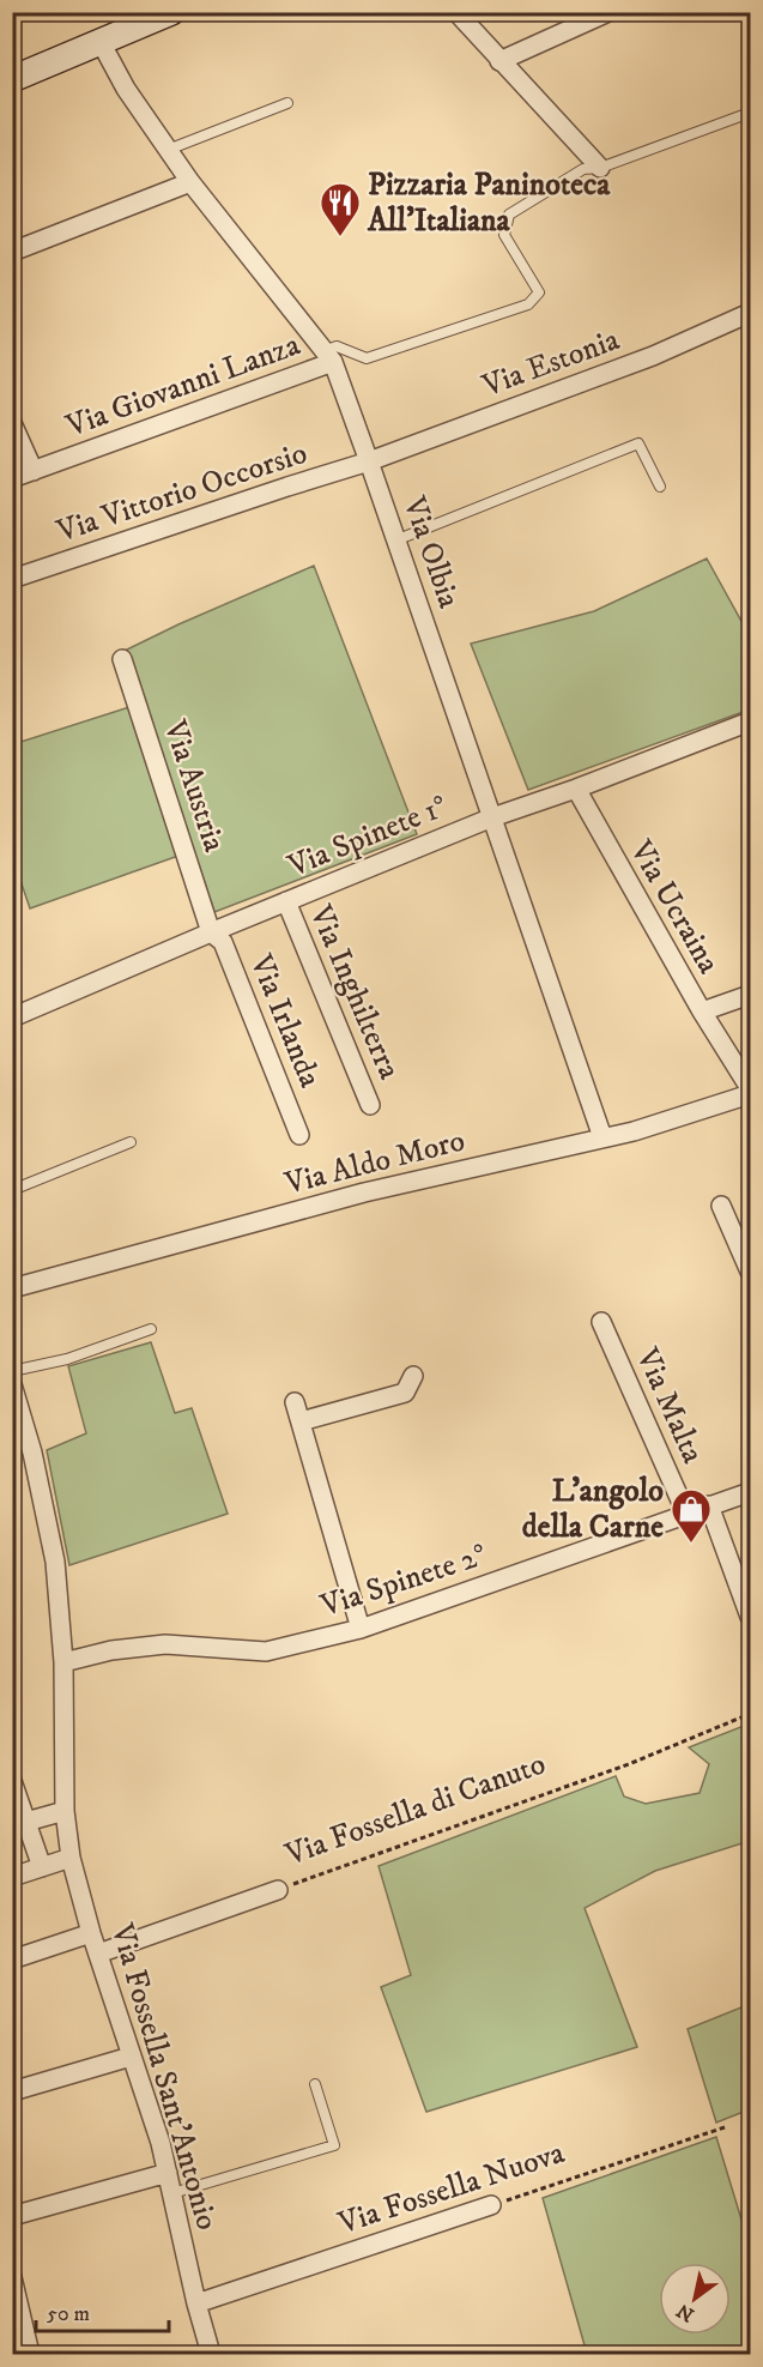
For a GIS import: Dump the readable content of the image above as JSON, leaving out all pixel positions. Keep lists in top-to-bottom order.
{
  "streets": {
    "street": [
      "Via Estonia",
      "Via Giovanni Lanza",
      "Via Vittorio Occorsio",
      "Via Olbia",
      "Via Austria",
      "Via Spinete 1°",
      "Via Ucraina",
      "Via Inghilterra",
      "Via Irlanda",
      "Via Aldo Moro",
      "Via Malta",
      "Via Spinete 2°",
      "Via Fossella di Canuto",
      "Via Fossella Sant'Antonio",
      "Via Fossella Nuova"
    ]
  },
  "crossings": [
    ["Via Estonia", "Via Vittorio Occorsio"],
    ["Via Estonia", "Via Olbia"],
    ["Via Giovanni Lanza", "Via Olbia"],
    ["Via Vittorio Occorsio", "Via Olbia"],
    ["Via Olbia", "Via Spinete 1°"],
    ["Via Olbia", "Via Aldo Moro"],
    ["Via Austria", "Via Spinete 1°"],
    ["Via Austria", "Via Irlanda"],
    ["Via Spinete 1°", "Via Ucraina"],
    ["Via Spinete 1°", "Via Inghilterra"],
    ["Via Spinete 1°", "Via Irlanda"],
    ["Via Malta", "Via Spinete 2°"],
    ["Via Spinete 2°", "Via Fossella Sant'Antonio"],
    ["Via Fossella di Canuto", "Via Fossella Sant'Antonio"],
    ["Via Fossella Sant'Antonio", "Via Fossella Nuova"]
  ],
  "places": {
    "restaurant": ["Pizzaria Paninoteca All'Italiana"],
    "shop": ["L'angolo della Carne"]
  },
  "scale_bar": "50 m",
  "north": "bottom left"
}
